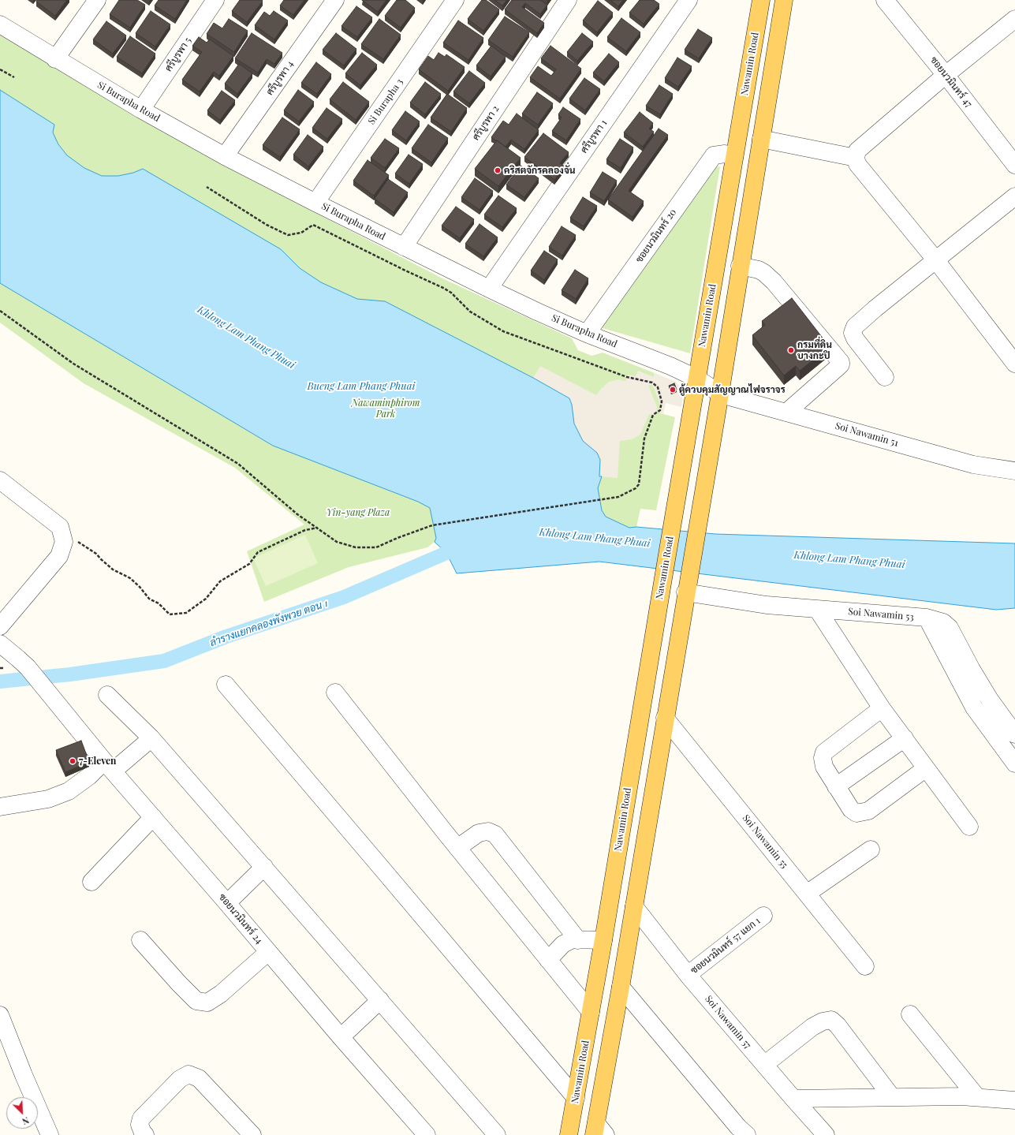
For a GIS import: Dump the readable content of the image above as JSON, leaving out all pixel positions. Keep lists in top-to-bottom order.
{
  "streets": {
    "main road": ["Nawamin Road"],
    "street": [
      "ศรีบูรพา 5",
      "ศรีบูรพา 4",
      "ซอยนวมินทร์ 47",
      "Si Burapha Road",
      "Si Burapha 3",
      "ศรีบูรพา 2",
      "ศรีบูรพา 1",
      "ซอยนวมินทร์ 20",
      "Soi Nawamin 51",
      "Soi Nawamin 53",
      "Soi Nawamin 55",
      "ซอยนวมินทร์ 24",
      "ซอยนวมินทร์ 57 แยก 1",
      "Soi Nawamin 57"
    ]
  },
  "crossings": [
    ["ศรีบูรพา 5", "Si Burapha Road"],
    ["Nawamin Road", "Si Burapha Road"],
    ["Nawamin Road", "ซอยนวมินทร์ 20"],
    ["ศรีบูรพา 4", "Si Burapha Road"],
    ["Si Burapha Road", "Si Burapha 3"],
    ["Si Burapha Road", "ศรีบูรพา 2"],
    ["Si Burapha Road", "ศรีบูรพา 1"],
    ["Si Burapha Road", "ซอยนวมินทร์ 20"],
    ["Si Burapha Road", "Soi Nawamin 51"],
    ["ซอยนวมินทร์ 57 แยก 1", "Soi Nawamin 57"]
  ],
  "water": ["Khlong Lam Phang Phuai", "Bueng Lam Phang Phuai", "ลำรางแยกคลองพังพวย ตอน 1"],
  "parks": ["Nawaminphirom Park", "Yin-yang Plaza"],
  "places": [
    "คริสตจักรคลองจั่น",
    "กรมที่ดิน บางกะปิ",
    "ตู้ควบคุมสัญญาณไฟจราจร",
    "7-Eleven"
  ],
  "north": "bottom right"
}
